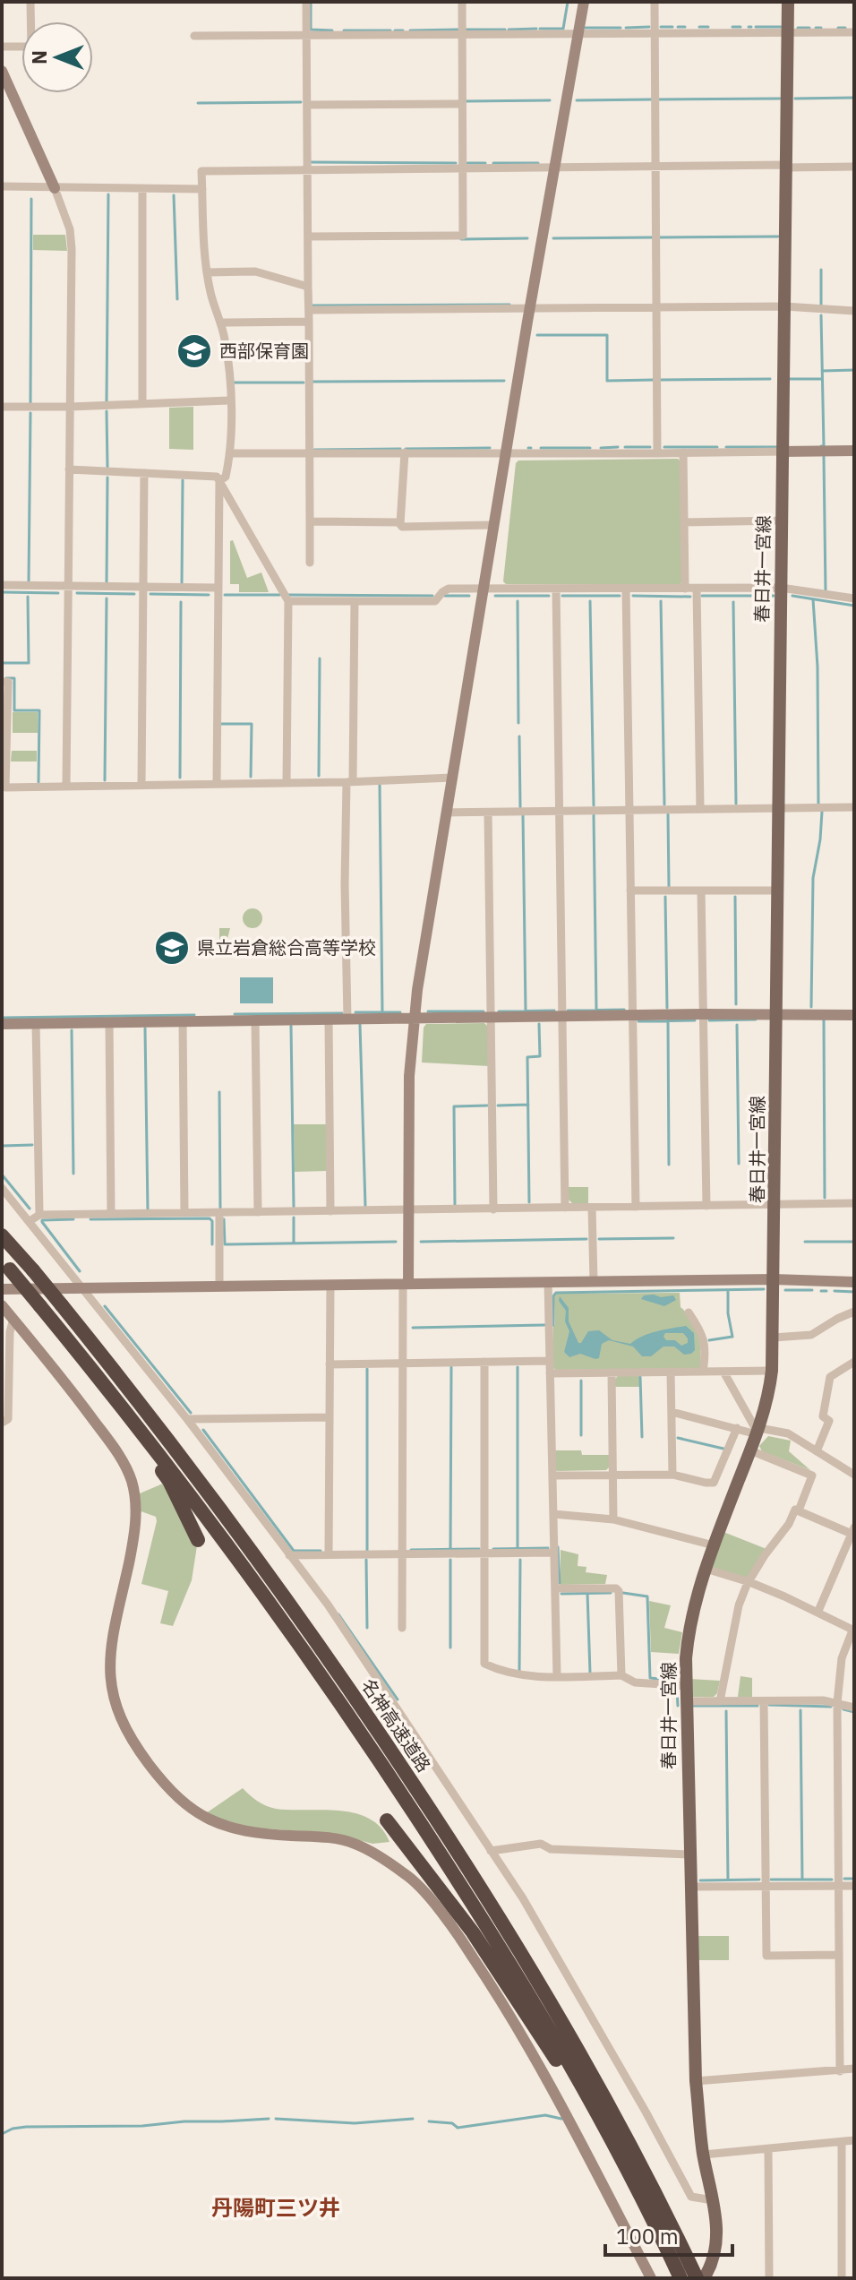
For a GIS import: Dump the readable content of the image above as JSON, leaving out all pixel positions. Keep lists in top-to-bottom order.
{
  "streets": {
    "highway": ["名神高速道路"],
    "main road": ["春日井一宮線"]
  },
  "crossings": [
    ["春日井一宮線", "名神高速道路"]
  ],
  "districts": ["丹陽町三ツ井"],
  "places": {
    "school or university": ["西部保育園", "県立岩倉総合高等学校"]
  },
  "scale_bar": "100 m",
  "north": "left"
}
